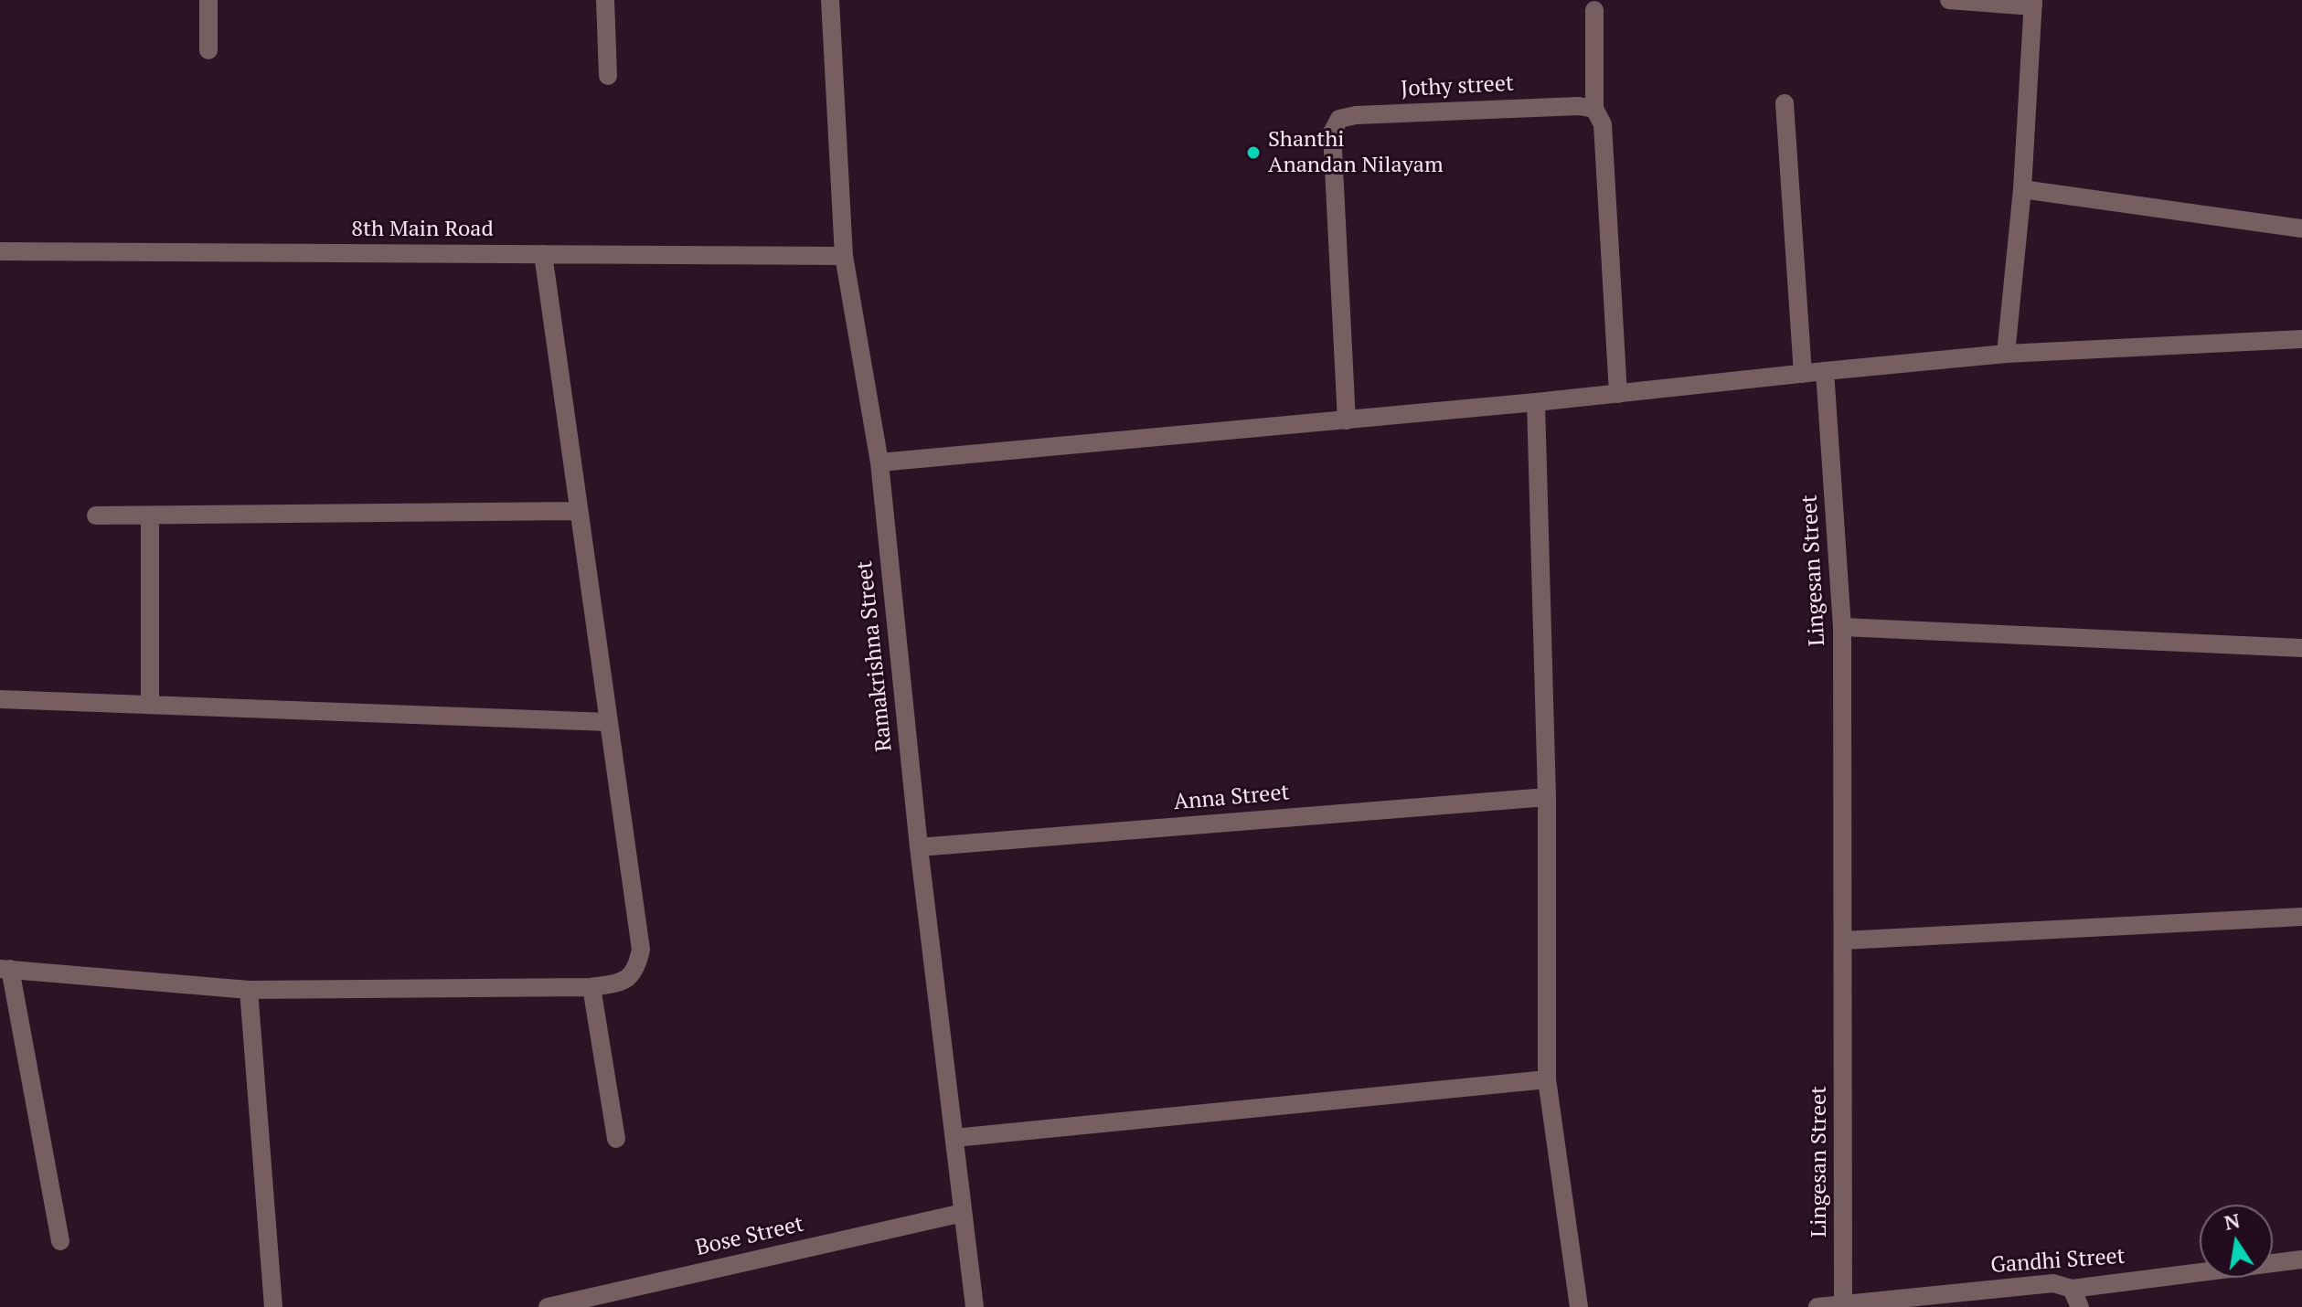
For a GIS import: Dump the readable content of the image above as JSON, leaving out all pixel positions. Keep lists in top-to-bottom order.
{
  "streets": {
    "street": [
      "Jothy street",
      "8th Main Road",
      "Lingesan Street",
      "Ramakrishna Street",
      "Anna Street",
      "Bose Street",
      "Gandhi Street"
    ]
  },
  "crossings": [
    ["8th Main Road", "Ramakrishna Street"],
    ["Lingesan Street", "Gandhi Street"],
    ["Ramakrishna Street", "Anna Street"],
    ["Ramakrishna Street", "Bose Street"]
  ],
  "places": ["Shanthi Anandan Nilayam"],
  "north": "top"
}
